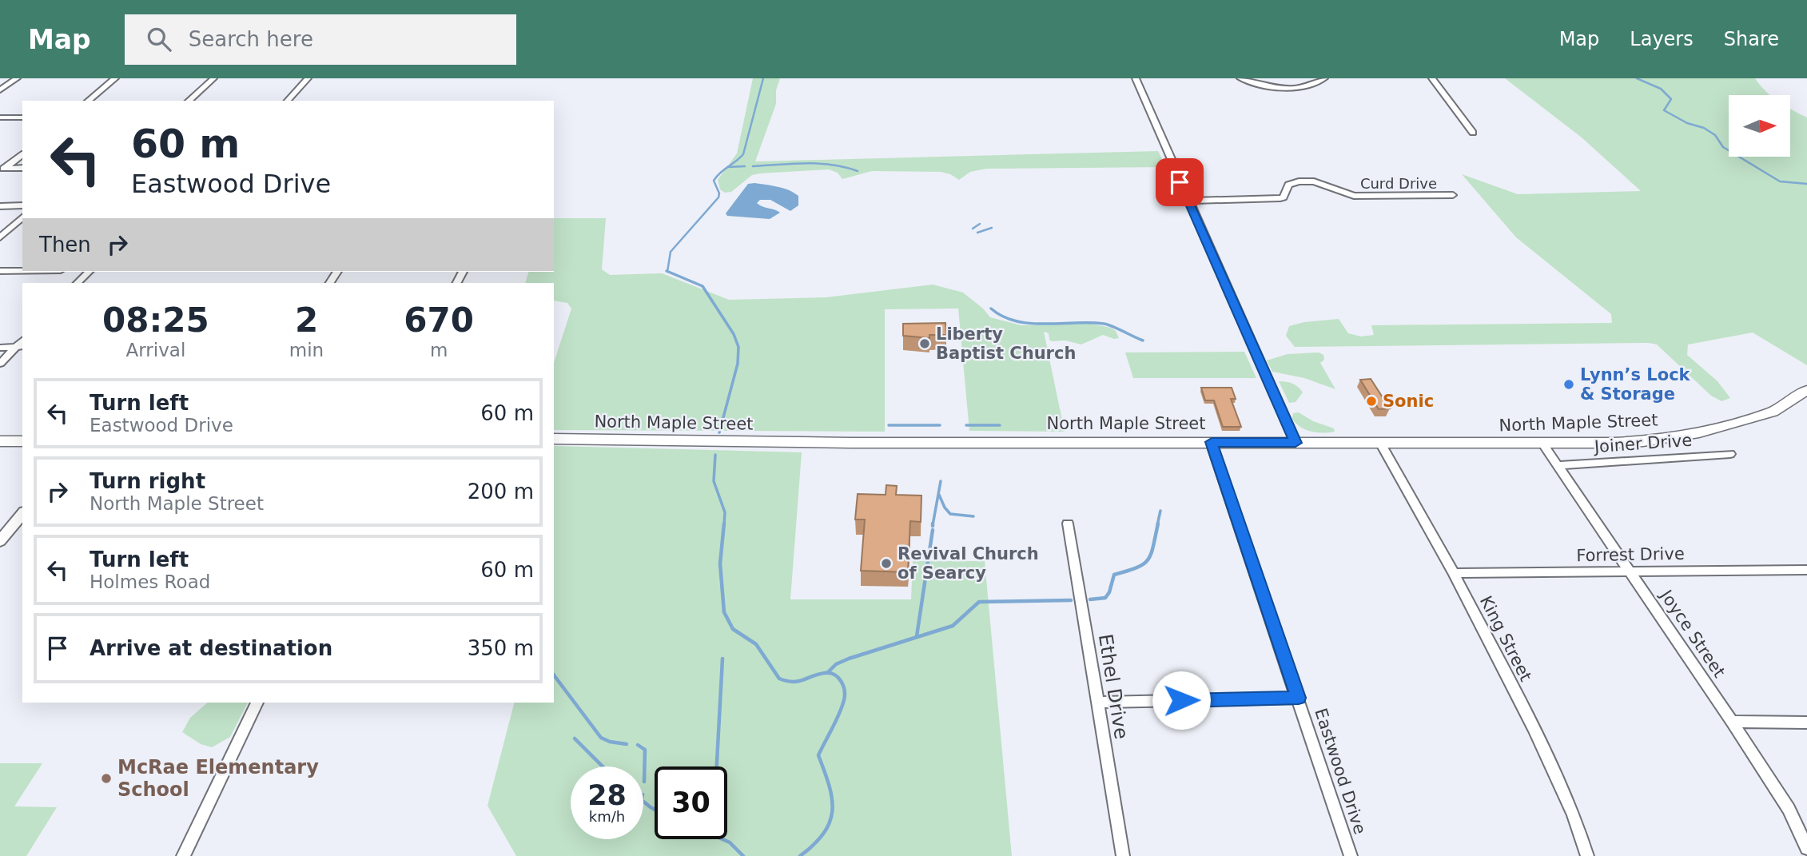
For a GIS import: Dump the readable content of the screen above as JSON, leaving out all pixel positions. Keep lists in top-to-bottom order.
{
  "streets": {
    "main road": ["North Maple Street"],
    "street": [
      "Curd Drive",
      "Joiner Drive",
      "Forrest Drive",
      "Joyce Street",
      "King Street",
      "Ethel Drive",
      "Eastwood Drive"
    ]
  },
  "crossings": [
    ["North Maple Street", "Joyce Street"],
    ["North Maple Street", "King Street"],
    ["North Maple Street", "Eastwood Drive"],
    ["Joiner Drive", "Joyce Street"],
    ["Forrest Drive", "Joyce Street"],
    ["Forrest Drive", "King Street"]
  ],
  "places": [
    "Liberty Baptist Church",
    "Lynn’s Lock & Storage",
    "Sonic",
    "Revival Church of Searcy",
    "McRae Elementary School"
  ],
  "north": "right",
  "page": {
    "header": "Map",
    "search": "Search here",
    "nav": ["Map", "Layers", "Share"],
    "turn": ["60 m", "Eastwood Drive"],
    "then": "Then",
    "eta": [
      "08:25",
      "Arrival",
      "2",
      "min",
      "670",
      "m"
    ],
    "list": [
      {
        "name": "Turn left",
        "note": "Eastwood Drive",
        "value": "60 m"
      },
      {
        "name": "Turn right",
        "note": "North Maple Street",
        "value": "200 m"
      },
      {
        "name": "Turn left",
        "note": "Holmes Road",
        "value": "60 m"
      },
      {
        "name": "Arrive at destination",
        "value": "350 m"
      }
    ],
    "speed": "28 km/h",
    "limit": "30"
  }
}
